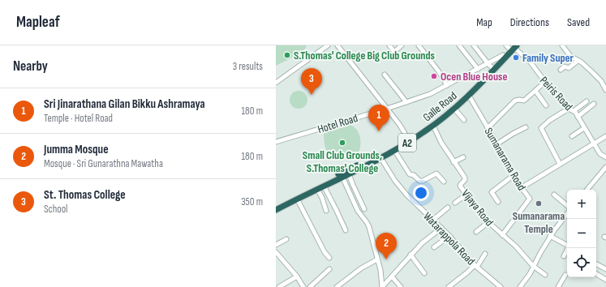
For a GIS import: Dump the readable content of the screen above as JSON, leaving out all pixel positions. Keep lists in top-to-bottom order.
{
  "streets": {
    "highway": ["Galle Road", "A2"],
    "street": [
      "Peiris Road",
      "Hotel Road",
      "Sumanarama Road",
      "Vijaya Road",
      "Watarappola Road"
    ]
  },
  "crossings": [
    ["Peiris Road", "Galle Road"],
    ["Galle Road", "Hotel Road"],
    ["Galle Road", "Sumanarama Road"],
    ["Galle Road", "Vijaya Road"],
    ["Galle Road", "Watarappola Road"],
    ["Sumanarama Road", "Vijaya Road"]
  ],
  "places": [
    "S.Thomas' College Big Club Grounds",
    "Family Super",
    "Ocen Blue House",
    "Small Club Grounds, S.Thomas' College",
    "Sumanarama Temple"
  ],
  "page": {
    "header": "Mapleaf",
    "nav": ["Map", "Directions", "Saved"],
    "heading": ["Nearby", "3 results"],
    "pins": ["3", "1", "2"],
    "list": [
      {
        "mark": "1",
        "name": "Sri Jinarathana Gilan Bikku Ashramaya",
        "note": "Temple · Hotel Road",
        "value": "180 m"
      },
      {
        "mark": "2",
        "name": "Jumma Mosque",
        "note": "Mosque · Sri Gunarathna Mawatha",
        "value": "180 m"
      },
      {
        "mark": "3",
        "name": "St. Thomas College",
        "note": "School",
        "value": "350 m"
      }
    ],
    "map_buttons": ["+", "−"]
  }
}
